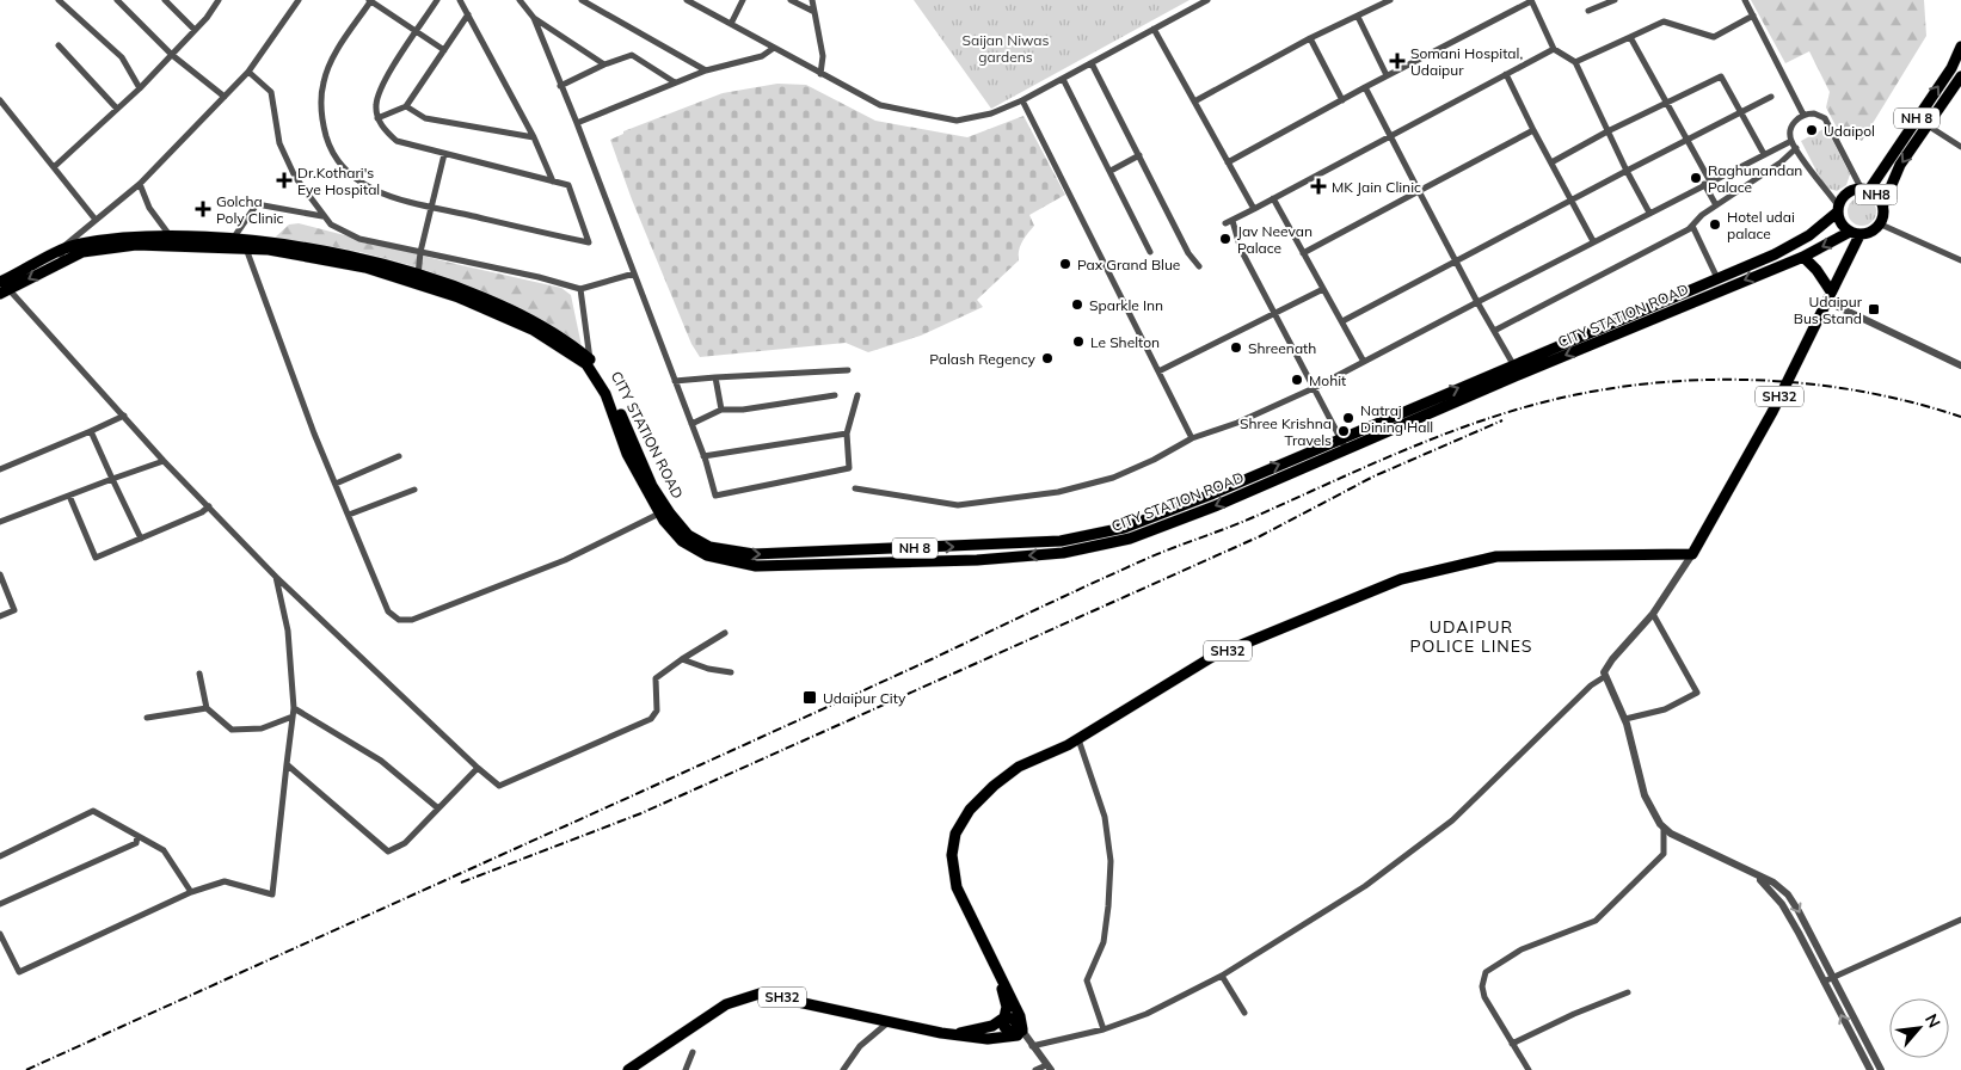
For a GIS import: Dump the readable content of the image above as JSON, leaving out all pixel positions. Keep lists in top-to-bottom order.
{
  "streets": {
    "main road": [
      "NH 8",
      "NH8",
      "CITY STATION ROAD",
      "SH32"
    ]
  },
  "crossings": [
    ["NH 8", "NH8"],
    ["NH 8", "CITY STATION ROAD"],
    ["NH 8", "SH32"],
    ["NH8", "CITY STATION ROAD"],
    ["NH8", "SH32"],
    ["CITY STATION ROAD", "SH32"]
  ],
  "districts": ["UDAIPUR POLICE LINES"],
  "parks": ["Saijan Niwas gardens"],
  "places": {
    "health": [
      "Somani Hospital, Udaipur",
      "Dr.Kothari's Eye Hospital",
      "MK Jain Clinic",
      "Golcha Poly Clinic"
    ],
    "other": [
      "Udaipol",
      "Raghunandan Palace",
      "Hotel udai palace",
      "Jav Neevan Palace",
      "Pax Grand Blue",
      "Sparkle Inn",
      "Le Shelton",
      "Shreenath",
      "Palash Regency",
      "Mohit",
      "Natraj Dining Hall",
      "Shree Krishna Travels"
    ],
    "transit": ["Udaipur Bus Stand", "Udaipur City"]
  },
  "north": "top right"
}
